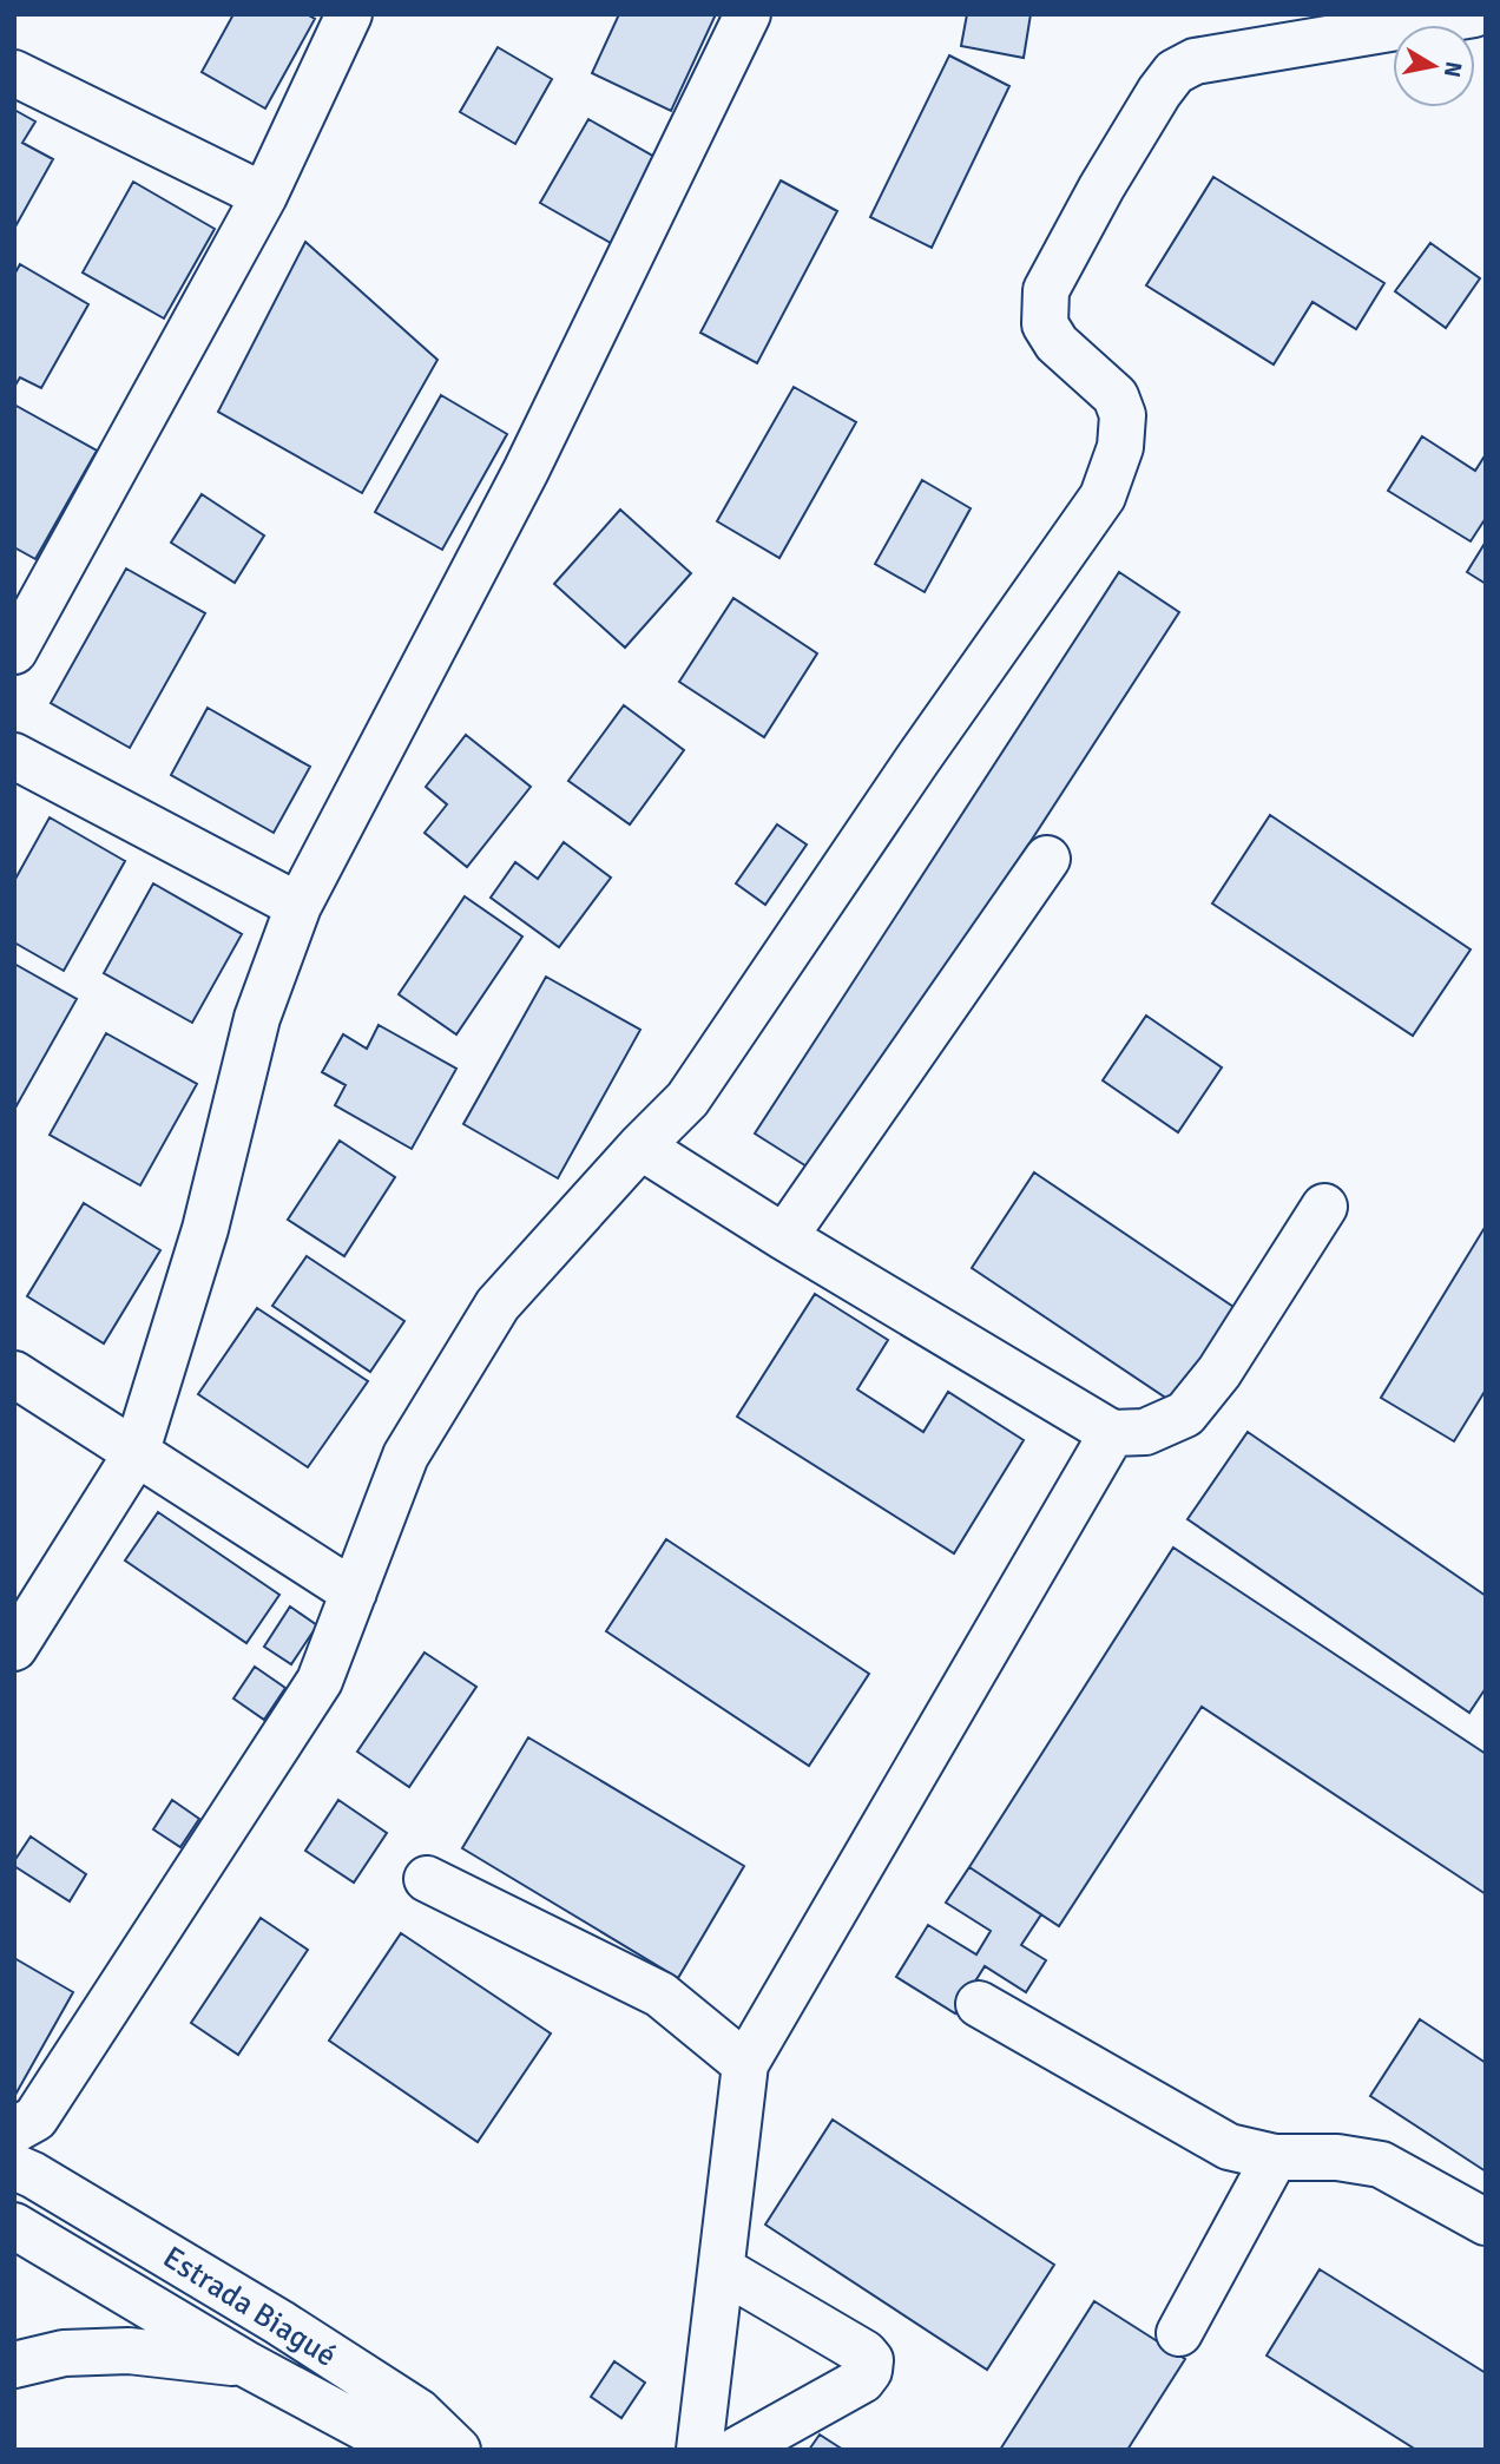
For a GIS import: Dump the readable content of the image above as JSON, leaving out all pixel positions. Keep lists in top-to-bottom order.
{
  "streets": {
    "street": ["Estrada Biagué"]
  },
  "north": "right"
}
